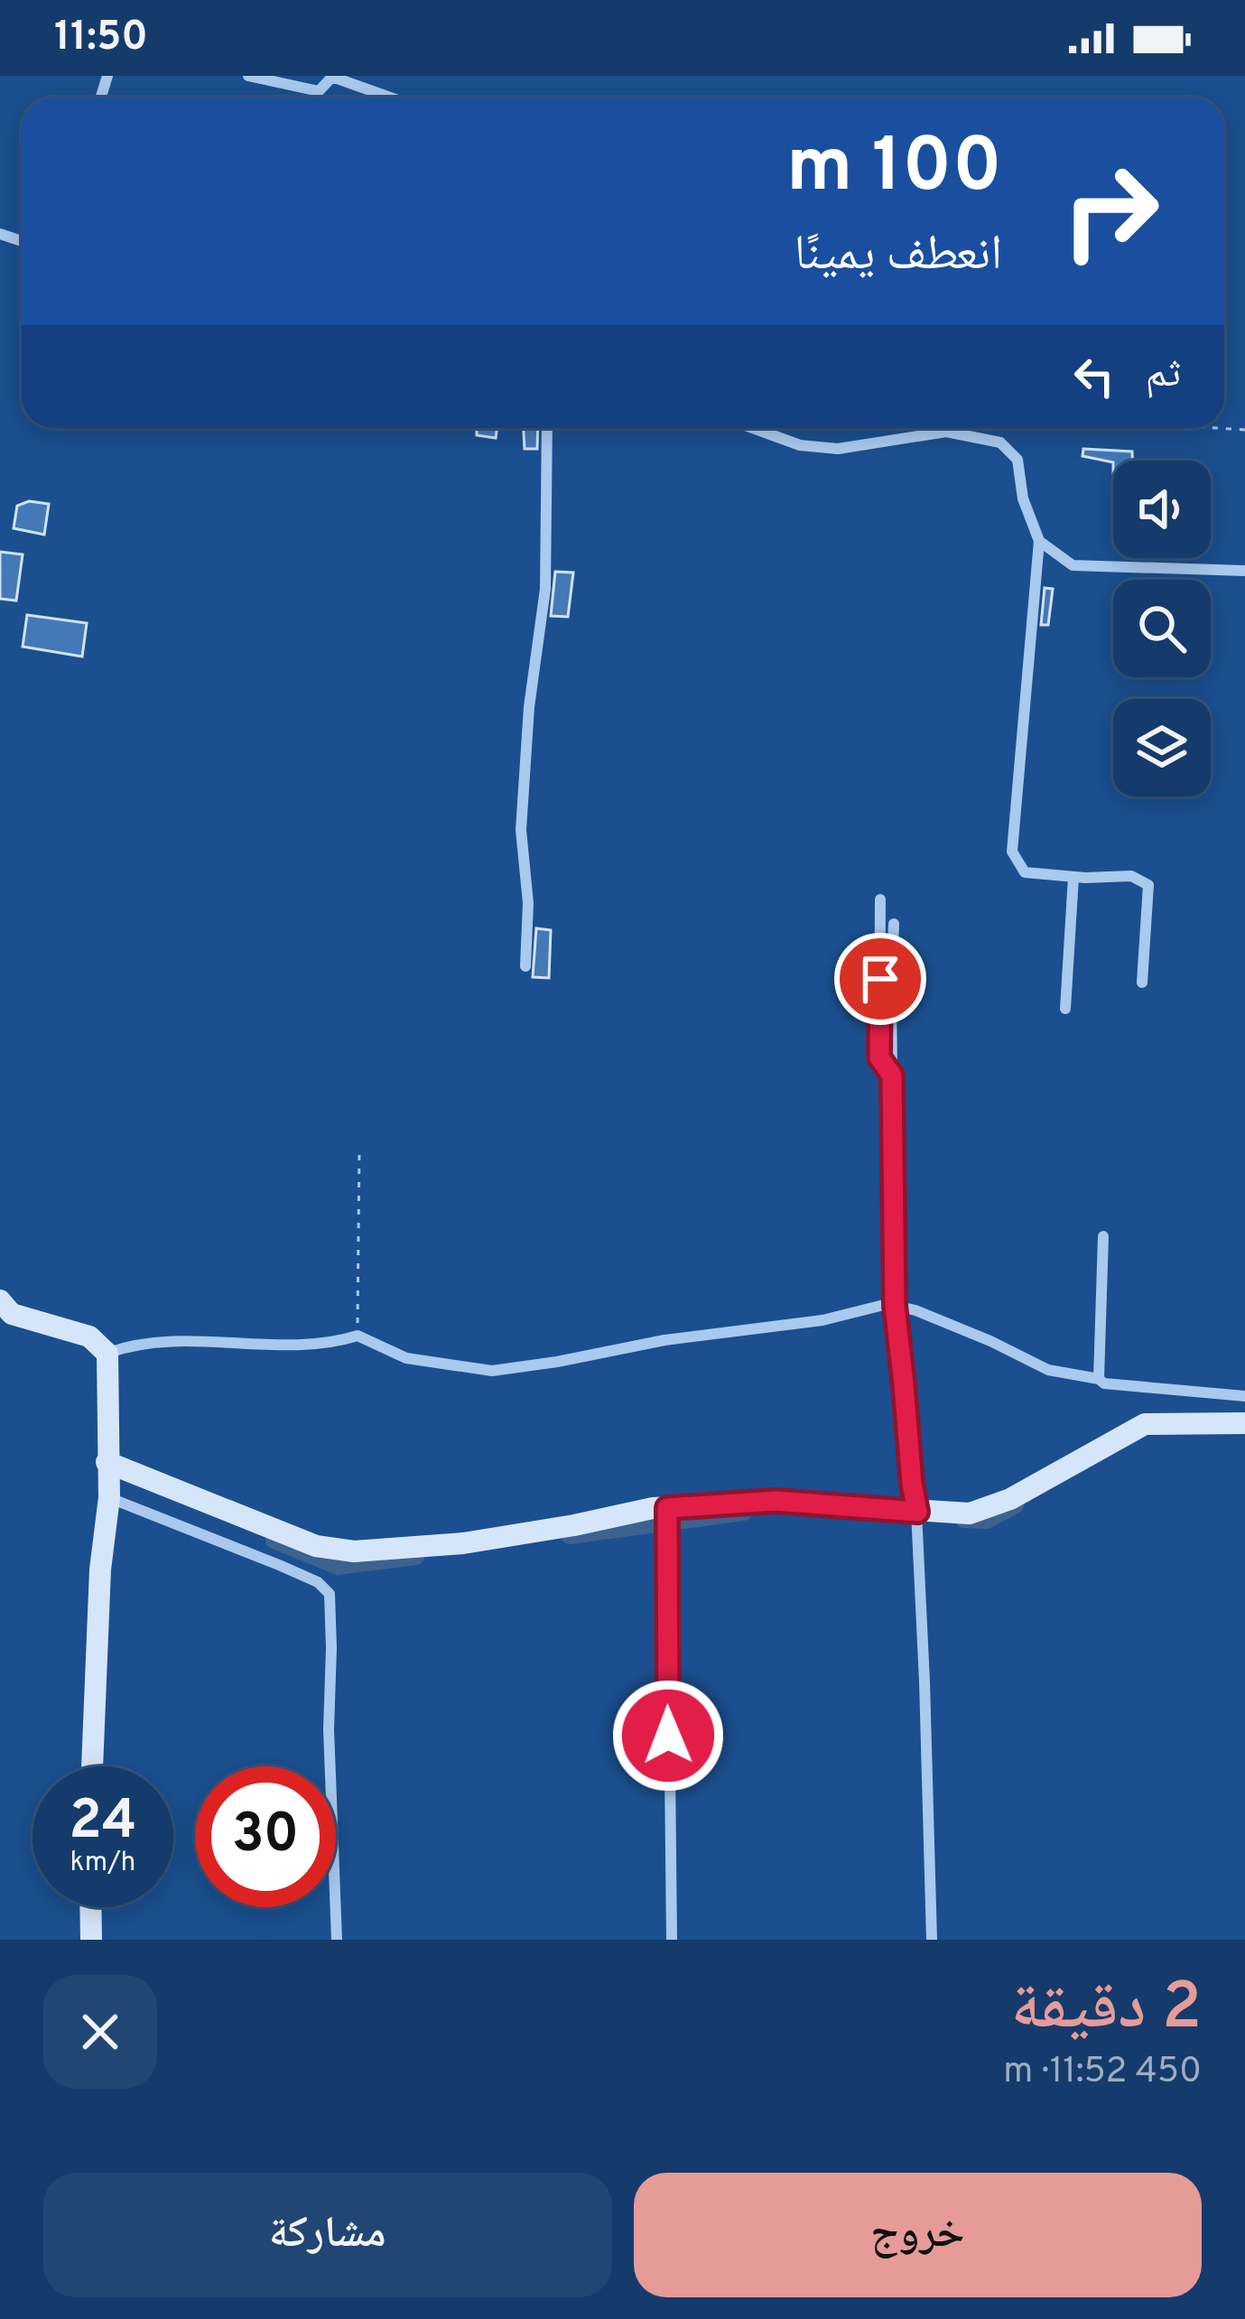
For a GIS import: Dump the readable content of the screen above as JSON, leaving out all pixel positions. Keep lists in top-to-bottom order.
{
  "page": {
    "status": "11:50",
    "turn": ["100 m", "انعطف يمينًا"],
    "then": "ثم",
    "speed": "24 km/h",
    "limit": "30",
    "heading": ["2 دقيقة", "450 m · 11:52"],
    "buttons": ["خروج", "مشاركة"]
  }
}
